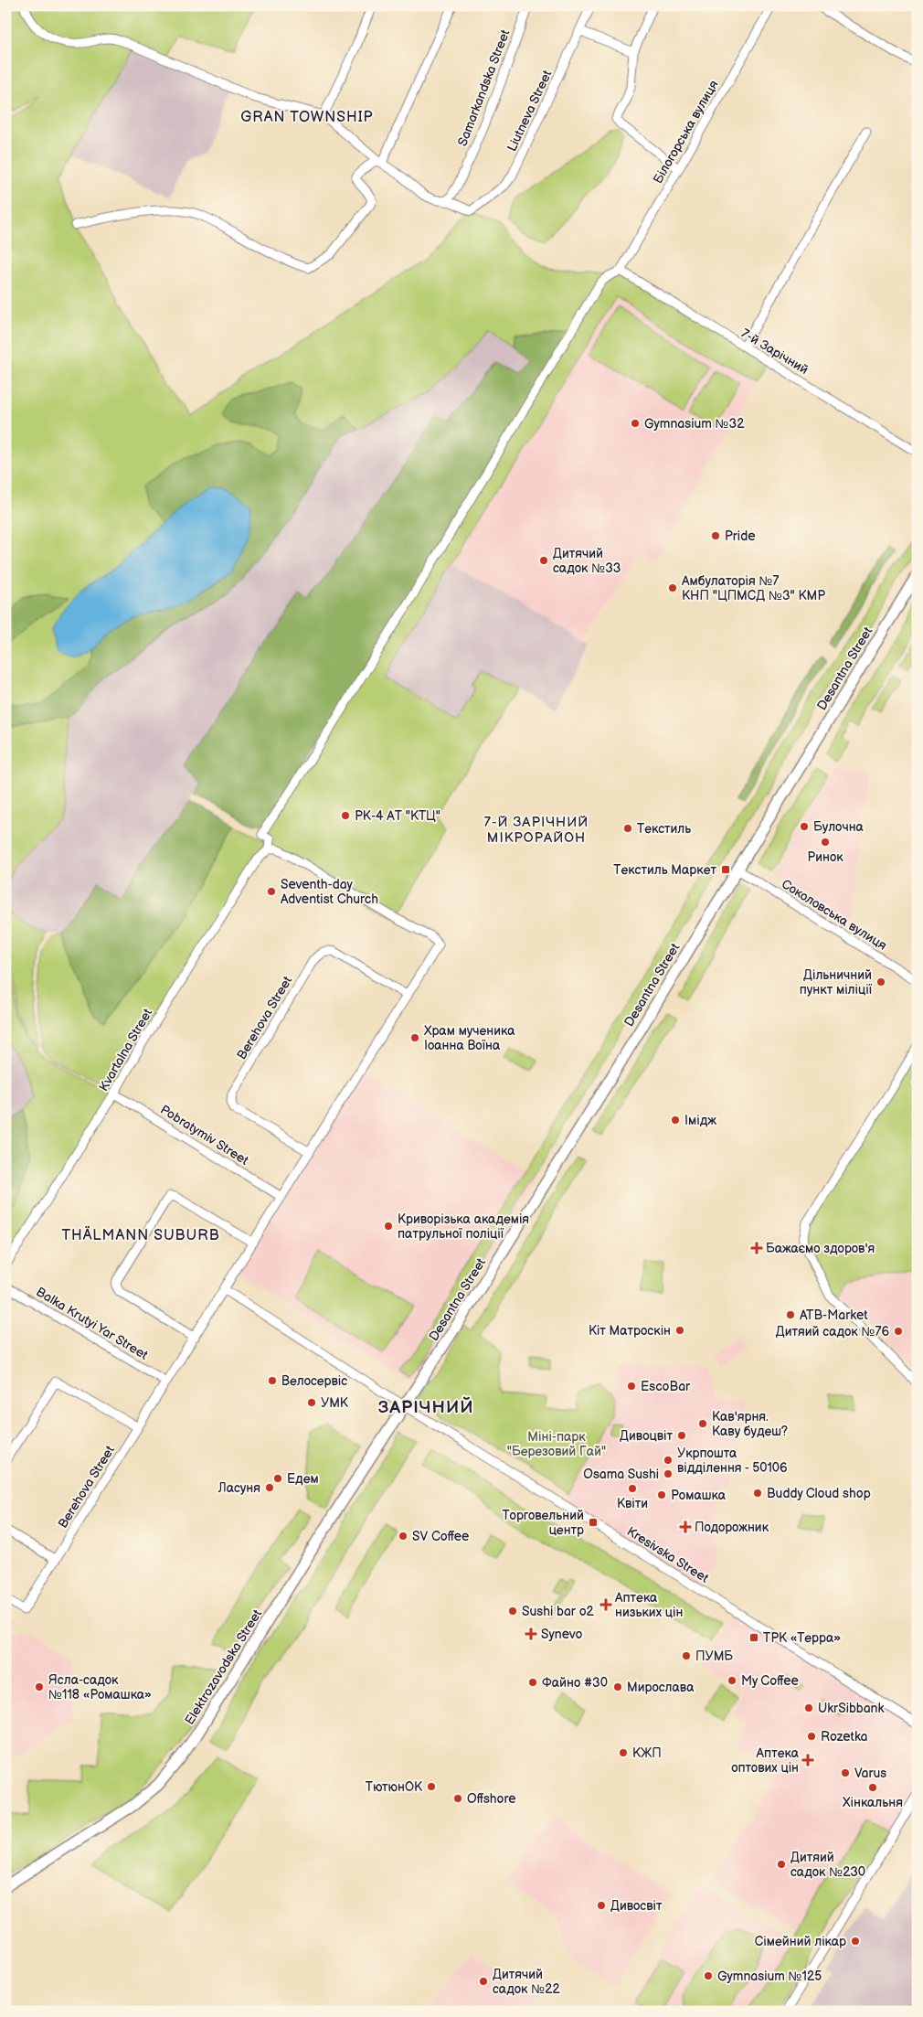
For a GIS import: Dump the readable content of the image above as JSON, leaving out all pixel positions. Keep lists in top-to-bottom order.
{
  "streets": {
    "main road": ["Desantna Street", "Elektrozavodska Street"],
    "street": [
      "Samarkandska Street",
      "Liutneva Street",
      "Білогорська вулиця",
      "7-й Зарічний",
      "Соколовська вулиця",
      "Berehova Street",
      "Kvartalna Street",
      "Pobratymiv Street",
      "Balka Krutyi Yar Street",
      "Kresivska Street"
    ]
  },
  "crossings": [
    ["Samarkandska Street", "Liutneva Street"],
    ["Білогорська вулиця", "7-й Зарічний"],
    ["Desantna Street", "Соколовська вулиця"],
    ["Desantna Street", "Kresivska Street"],
    ["Desantna Street", "Elektrozavodska Street"],
    ["Berehova Street", "Kvartalna Street"],
    ["Berehova Street", "Pobratymiv Street"],
    ["Berehova Street", "Balka Krutyi Yar Street"],
    ["Kvartalna Street", "Pobratymiv Street"],
    ["Kresivska Street", "Elektrozavodska Street"]
  ],
  "districts": [
    "GRAN TOWNSHIP",
    "7-Й ЗАРІЧНИЙ МІКРОРАЙОН",
    "THÄLMANN SUBURB",
    "ЗАРІЧНИЙ"
  ],
  "parks": ["Міні-парк \"Березовий Гай\""],
  "places": {
    "other": [
      "Gymnasium №32",
      "Pride",
      "Дитячий садок №33",
      "Амбулаторія №7 КНП \"ЦПМСД №3\" КМР",
      "РК-4 АТ \"КТЦ\"",
      "Булочна",
      "Текстиль",
      "Ринок",
      "Seventh-day Adventist Church",
      "Дільничний пункт міліції",
      "Храм мученика Іоанна Воїна",
      "Імідж",
      "Криворізька академія патрульної поліції",
      "ATB-Market",
      "Кiт Матроскін",
      "Дитяий садок №76",
      "Велосервіс",
      "EscoBar",
      "УМК",
      "Кав'ярня. Каву будеш?",
      "Дивоцвіт",
      "Укрпошта відділення - 50106",
      "Osama Sushi",
      "Едем",
      "Ласуня",
      "Квіти",
      "Buddy Cloud shop",
      "Ромашка",
      "SV Coffee",
      "Sushi bar o2",
      "ПУМБ",
      "My Coffee",
      "Файно #30",
      "Ясла-садок №118 «Ромашка»",
      "Мирослава",
      "UkrSibbank",
      "Rozetka",
      "КЖП",
      "Varus",
      "ТютюнОК",
      "Хінкальня",
      "Offshore",
      "Дитяий садок №230",
      "Дивосвіт",
      "Сімейний лікар",
      "Gymnasium №125",
      "Дитячий садок №22"
    ],
    "transit": ["Текстиль Маркет", "Торговельний центр", "ТРК «Терра»"],
    "health": [
      "Бажаємо здоров'я",
      "Подорожник",
      "Аптека низьких цін",
      "Synevo",
      "Аптека оптових цін"
    ]
  }
}
